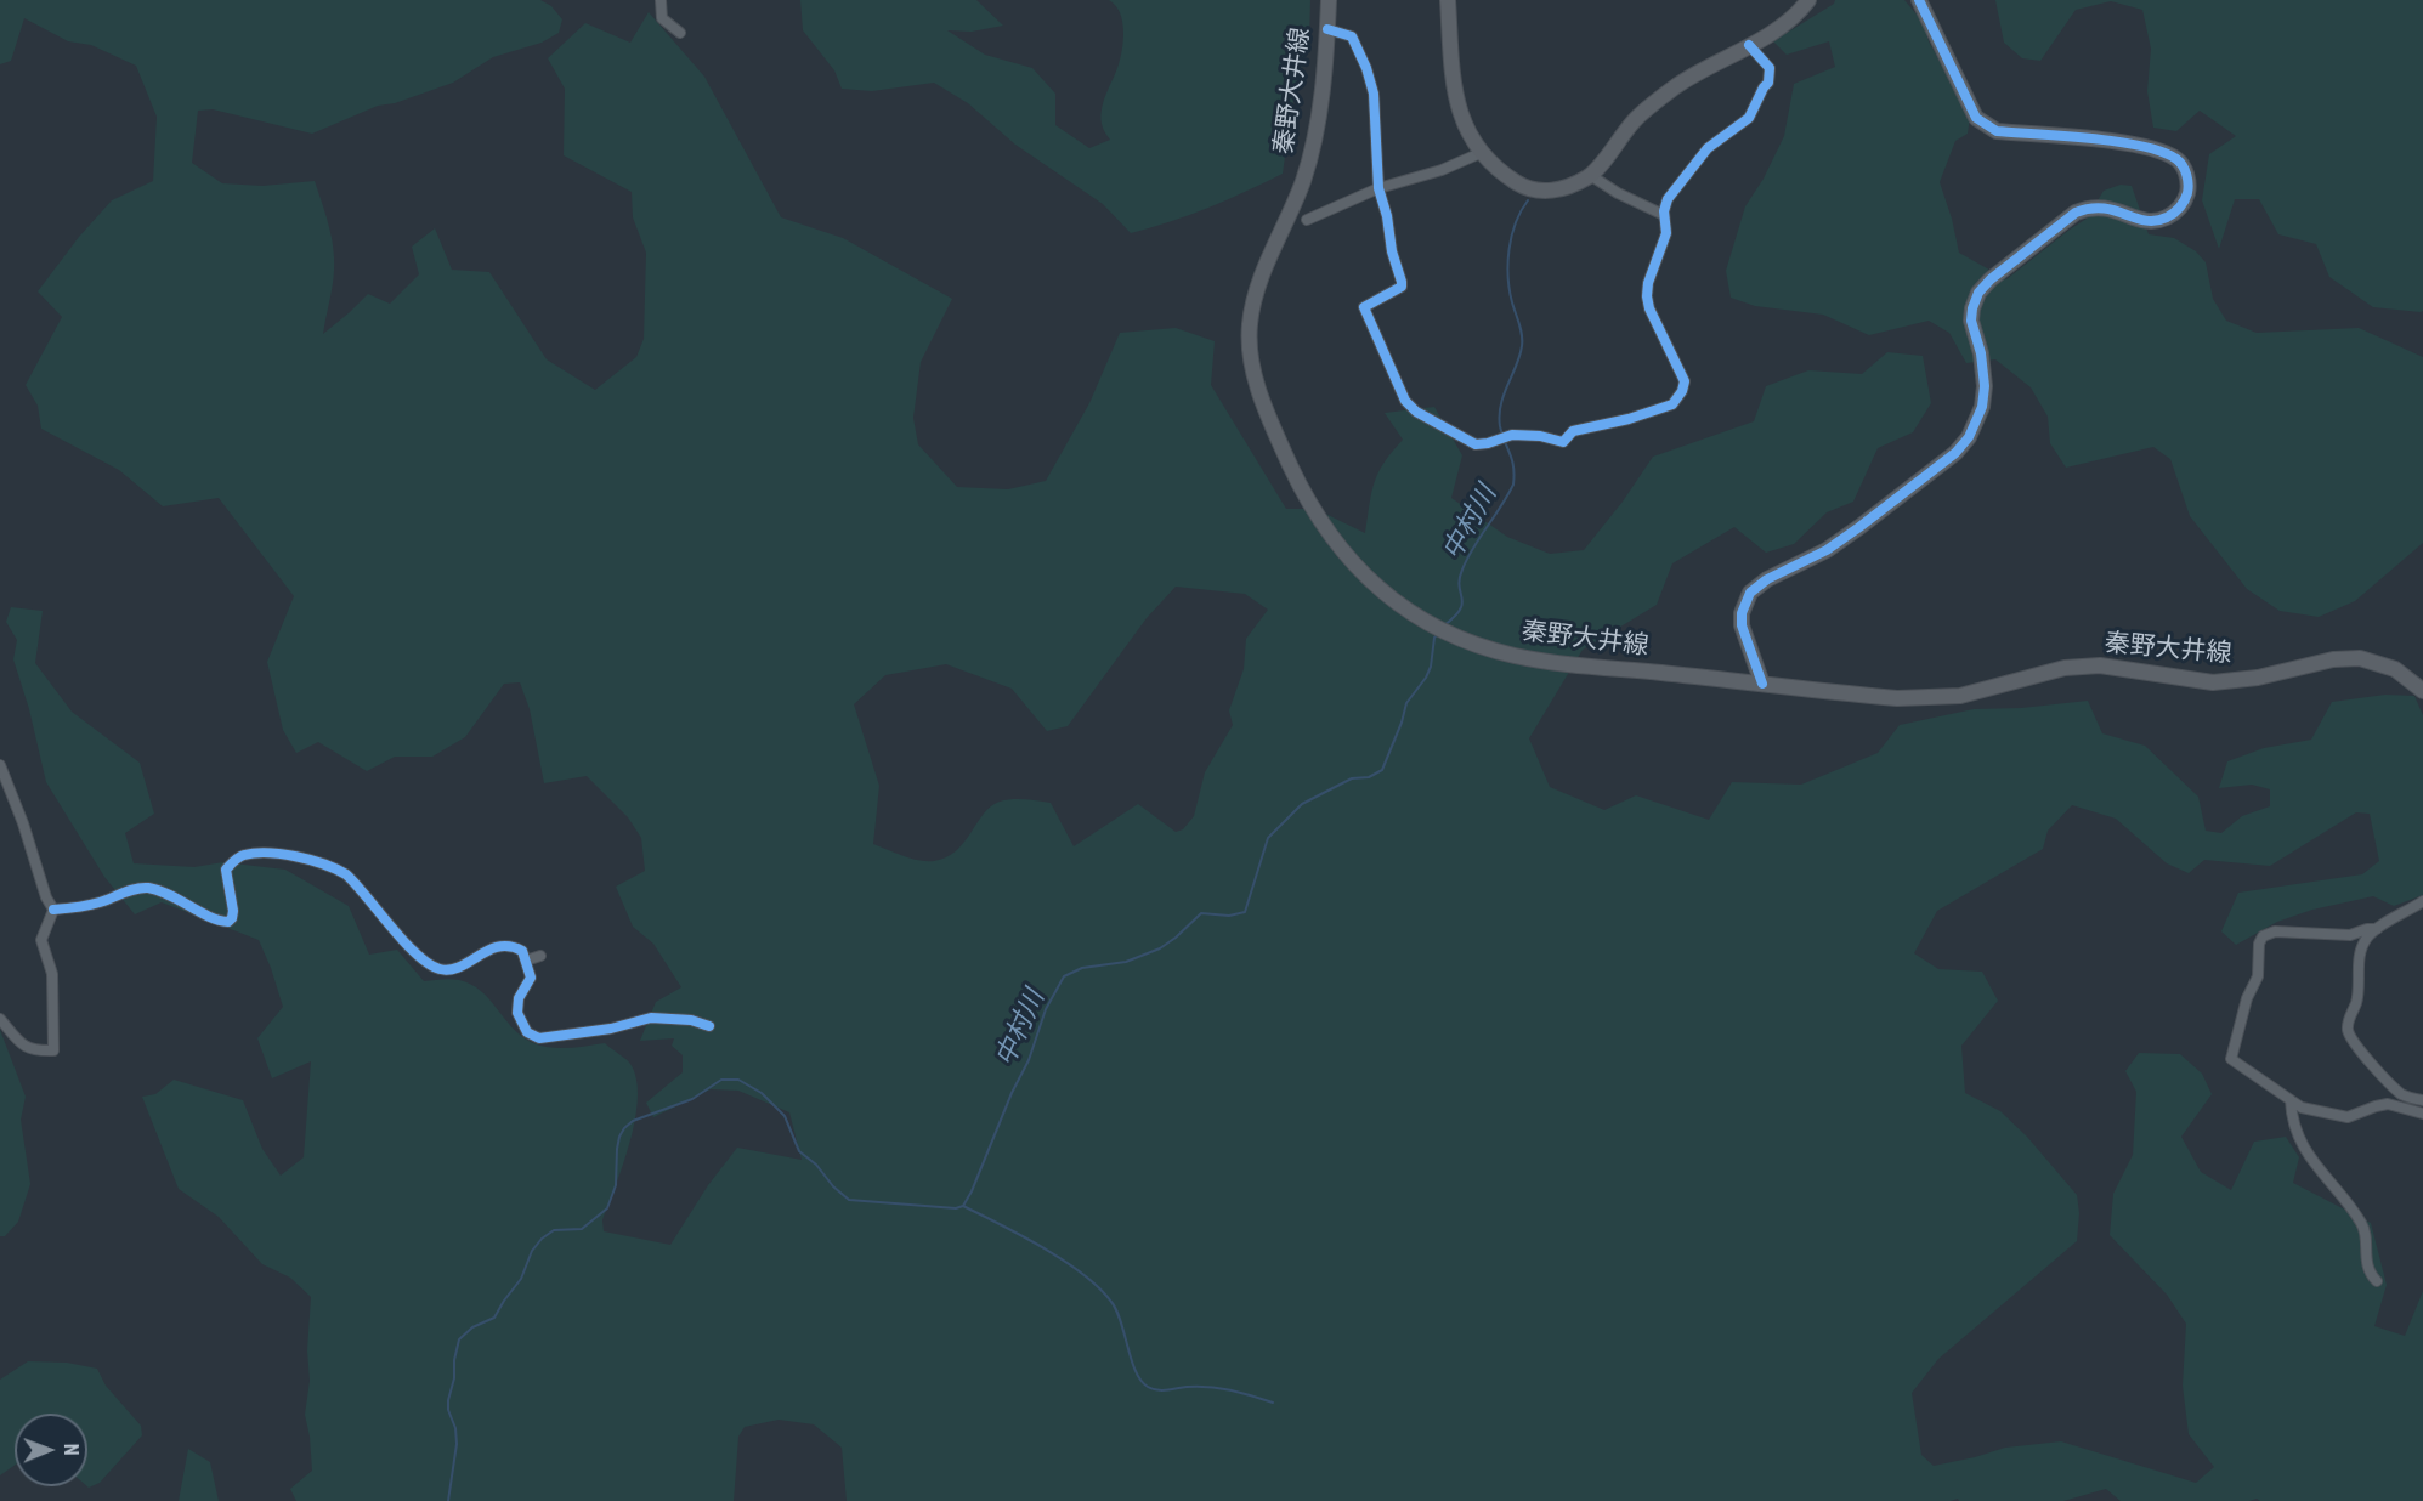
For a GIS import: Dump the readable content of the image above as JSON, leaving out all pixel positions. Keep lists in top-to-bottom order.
{
  "streets": {
    "main road": ["秦野大井線"]
  },
  "water": ["中村川"],
  "north": "right"
}
